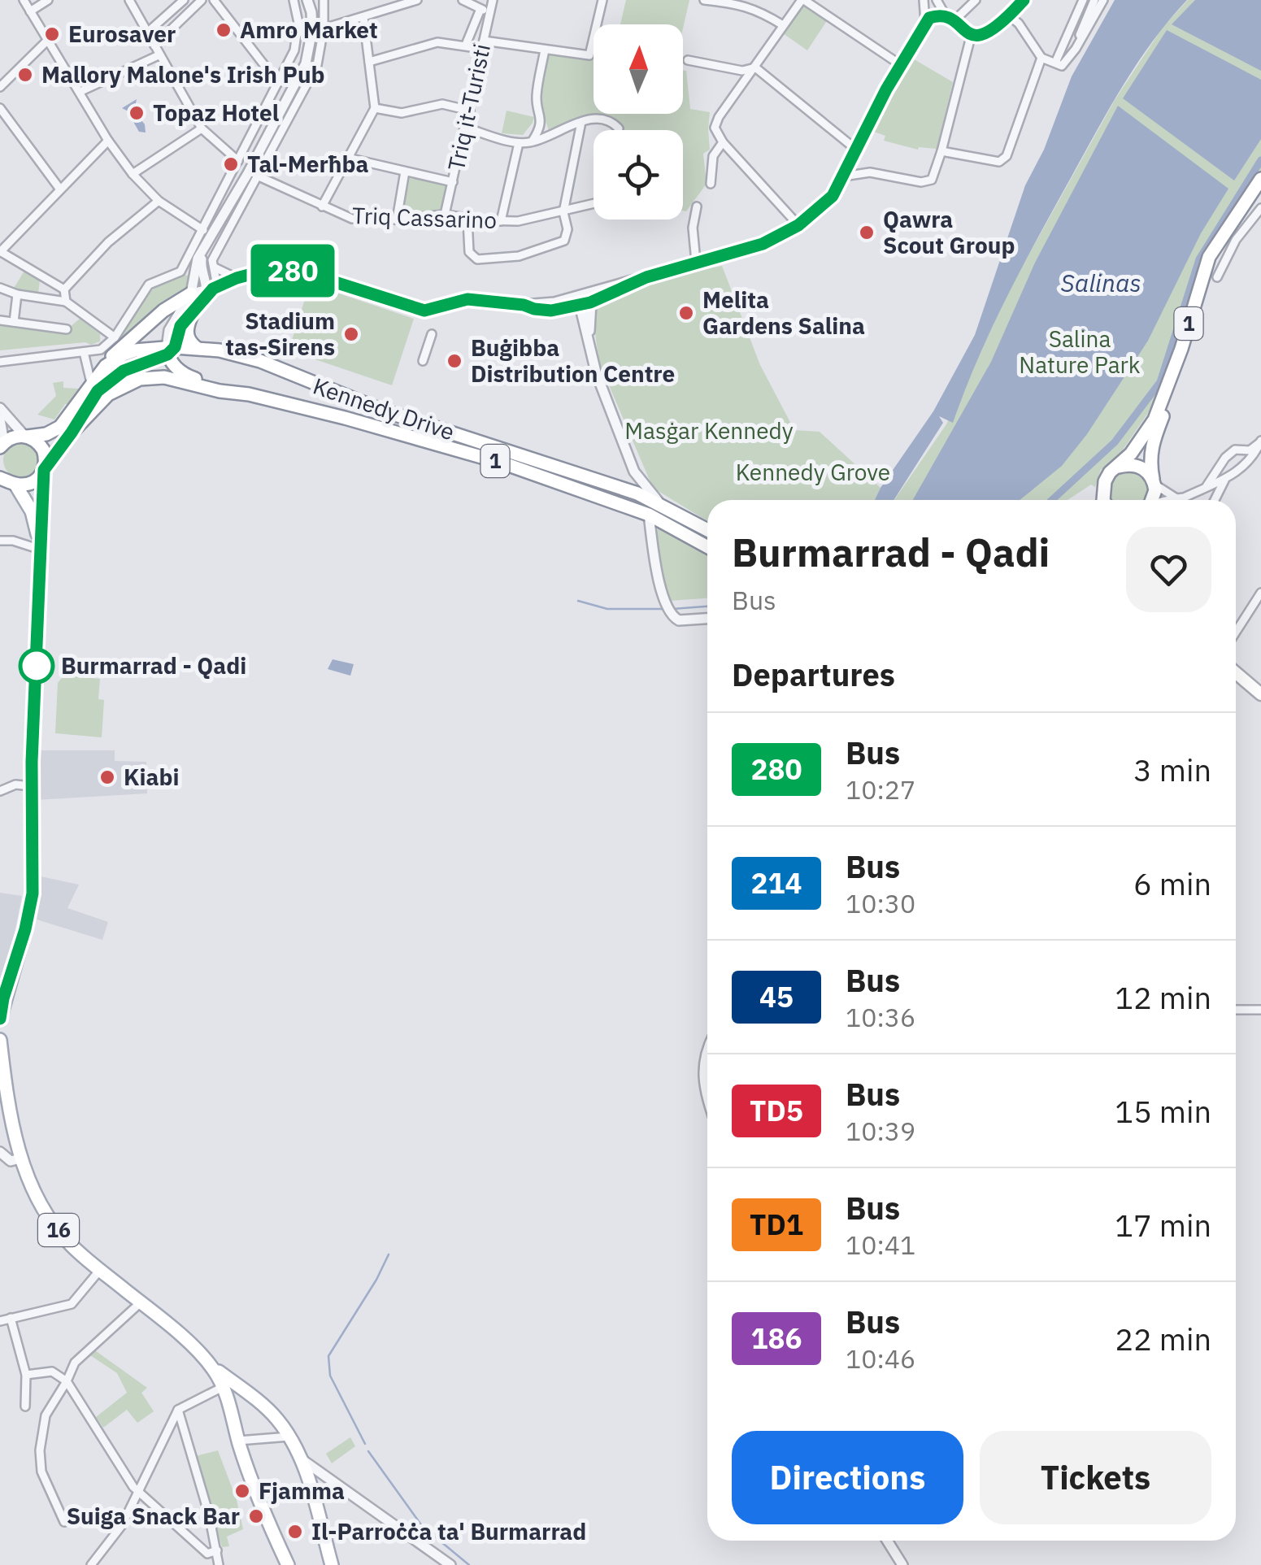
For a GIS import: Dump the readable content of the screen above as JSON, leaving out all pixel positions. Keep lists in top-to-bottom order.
{
  "streets": {
    "main road": ["1", "Kennedy Drive", "16"],
    "street": ["Triq it-Turisti", "Triq Cassarino"]
  },
  "crossings": [
    ["Triq it-Turisti", "Triq Cassarino"],
    ["1", "Kennedy Drive"]
  ],
  "water": ["Salinas"],
  "parks": ["Salina Nature Park", "Masġar Kennedy", "Kennedy Grove"],
  "places": [
    "Amro Market",
    "Eurosaver",
    "Mallory Malone's Irish Pub",
    "Topaz Hotel",
    "Tal-Merħba",
    "Qawra Scout Group",
    "Melita Gardens Salina",
    "Stadium tas-Sirens",
    "Buġibba Distribution Centre",
    "Burmarrad - Qadi",
    "Kiabi",
    "Fjamma",
    "Suiga Snack Bar",
    "Il-Parroċċa ta' Burmarrad"
  ],
  "lines": ["bus line 280"],
  "north": "top",
  "page": {
    "on_map": "280",
    "heading": [
      ["Burmarrad - Qadi", "Bus"],
      "Departures"
    ],
    "list": [
      {
        "mark": "280",
        "name": "Bus",
        "note": "10:27",
        "value": "3 min"
      },
      {
        "mark": "214",
        "name": "Bus",
        "note": "10:30",
        "value": "6 min"
      },
      {
        "mark": "45",
        "name": "Bus",
        "note": "10:36",
        "value": "12 min"
      },
      {
        "mark": "TD5",
        "name": "Bus",
        "note": "10:39",
        "value": "15 min"
      },
      {
        "mark": "TD1",
        "name": "Bus",
        "note": "10:41",
        "value": "17 min"
      },
      {
        "mark": "186",
        "name": "Bus",
        "note": "10:46",
        "value": "22 min"
      }
    ],
    "buttons": ["Directions", "Tickets"]
  }
}
